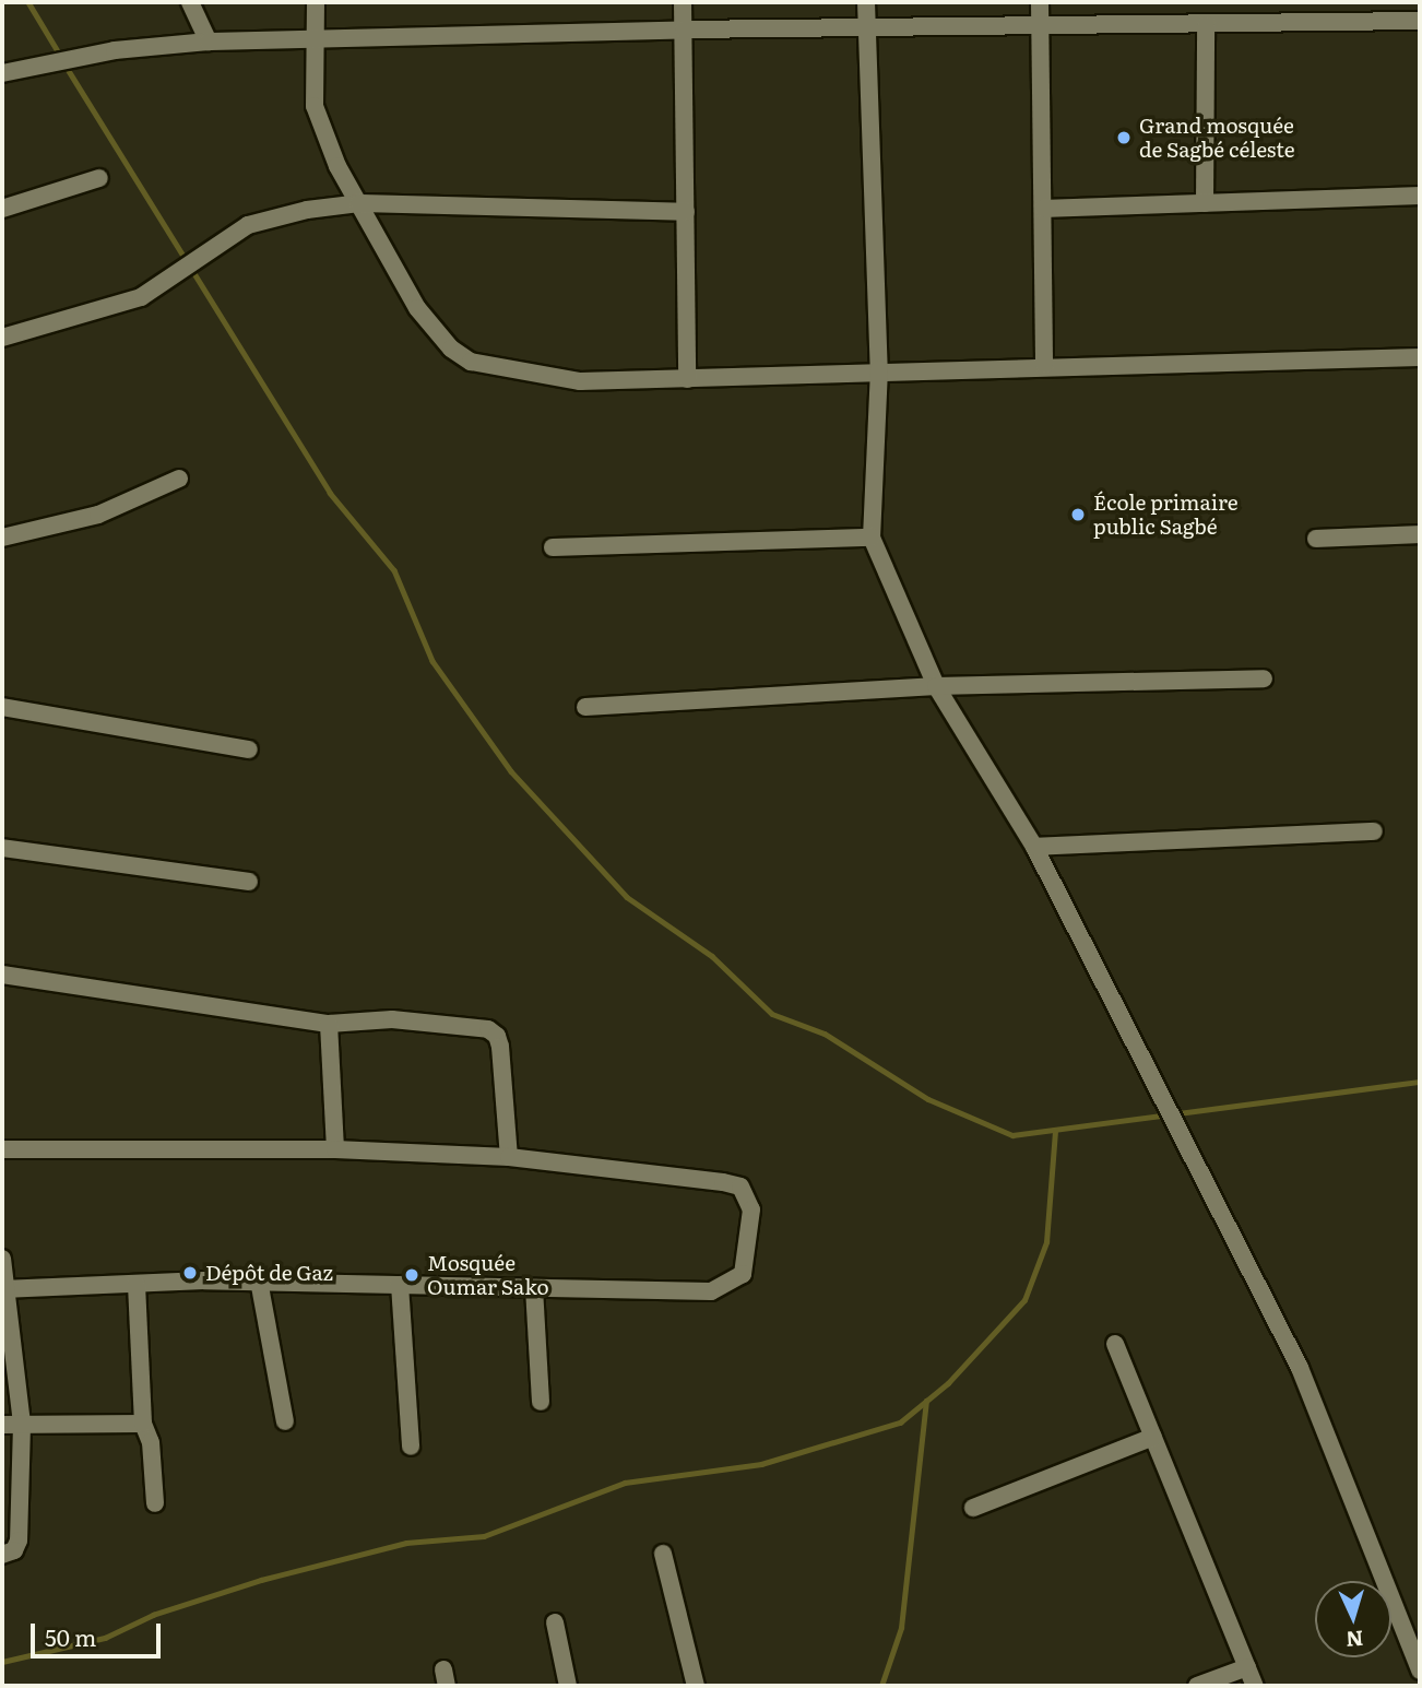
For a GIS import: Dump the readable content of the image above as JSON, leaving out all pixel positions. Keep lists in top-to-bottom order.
{
  "places": [
    "Grand mosquée de Sagbé céleste",
    "École primaire public Sagbé",
    "Dépôt de Gaz",
    "Mosquée Oumar Sako"
  ],
  "scale_bar": "50 m",
  "north": "bottom"
}
